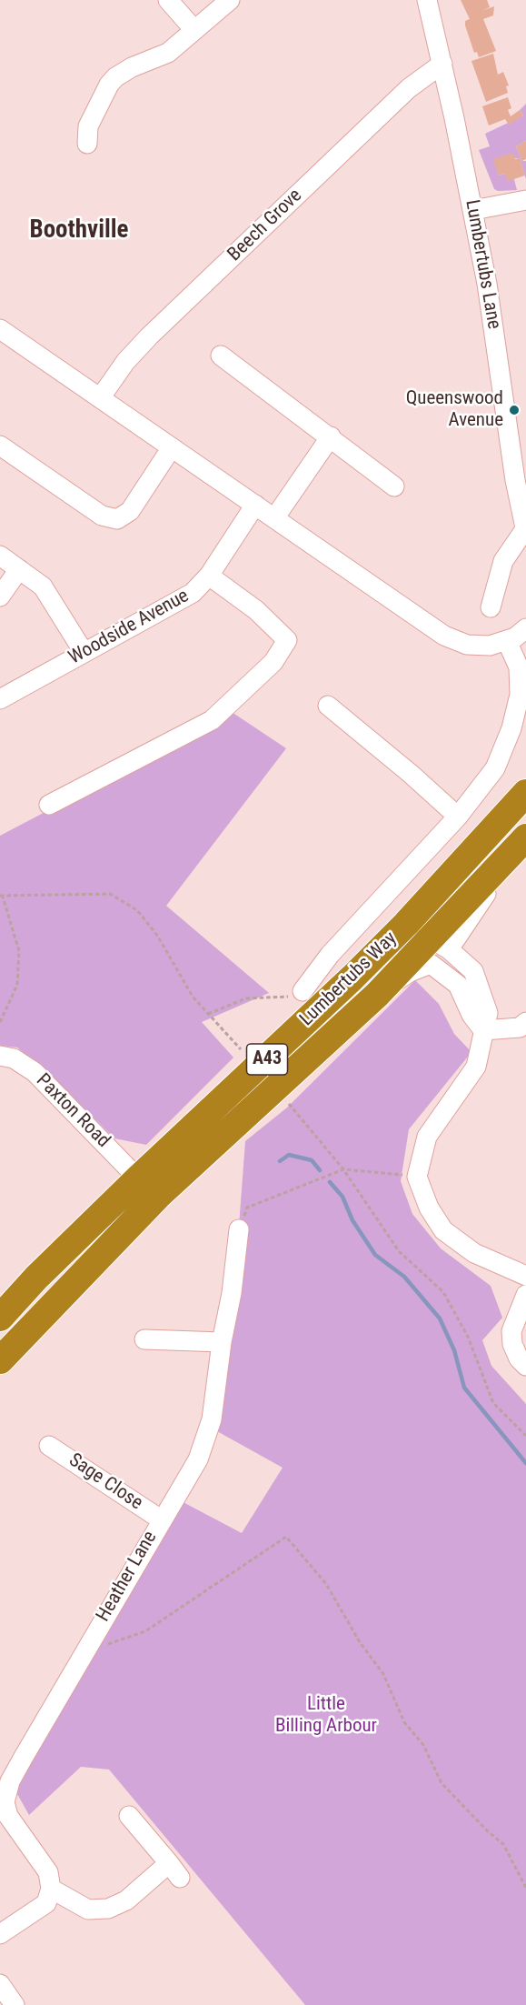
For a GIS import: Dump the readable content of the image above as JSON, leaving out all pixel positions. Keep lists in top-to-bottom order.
{
  "streets": {
    "highway": ["Lumbertubs Way", "A43"],
    "street": [
      "Beech Grove",
      "Lumbertubs Lane",
      "Woodside Avenue",
      "Paxton Road",
      "Sage Close",
      "Heather Lane"
    ]
  },
  "crossings": [
    ["Beech Grove", "Lumbertubs Lane"],
    ["Lumbertubs Way", "Paxton Road"],
    ["Sage Close", "Heather Lane"]
  ],
  "districts": ["Boothville"],
  "parks": ["Little Billing Arbour"],
  "places": ["Queenswood Avenue"]
}
